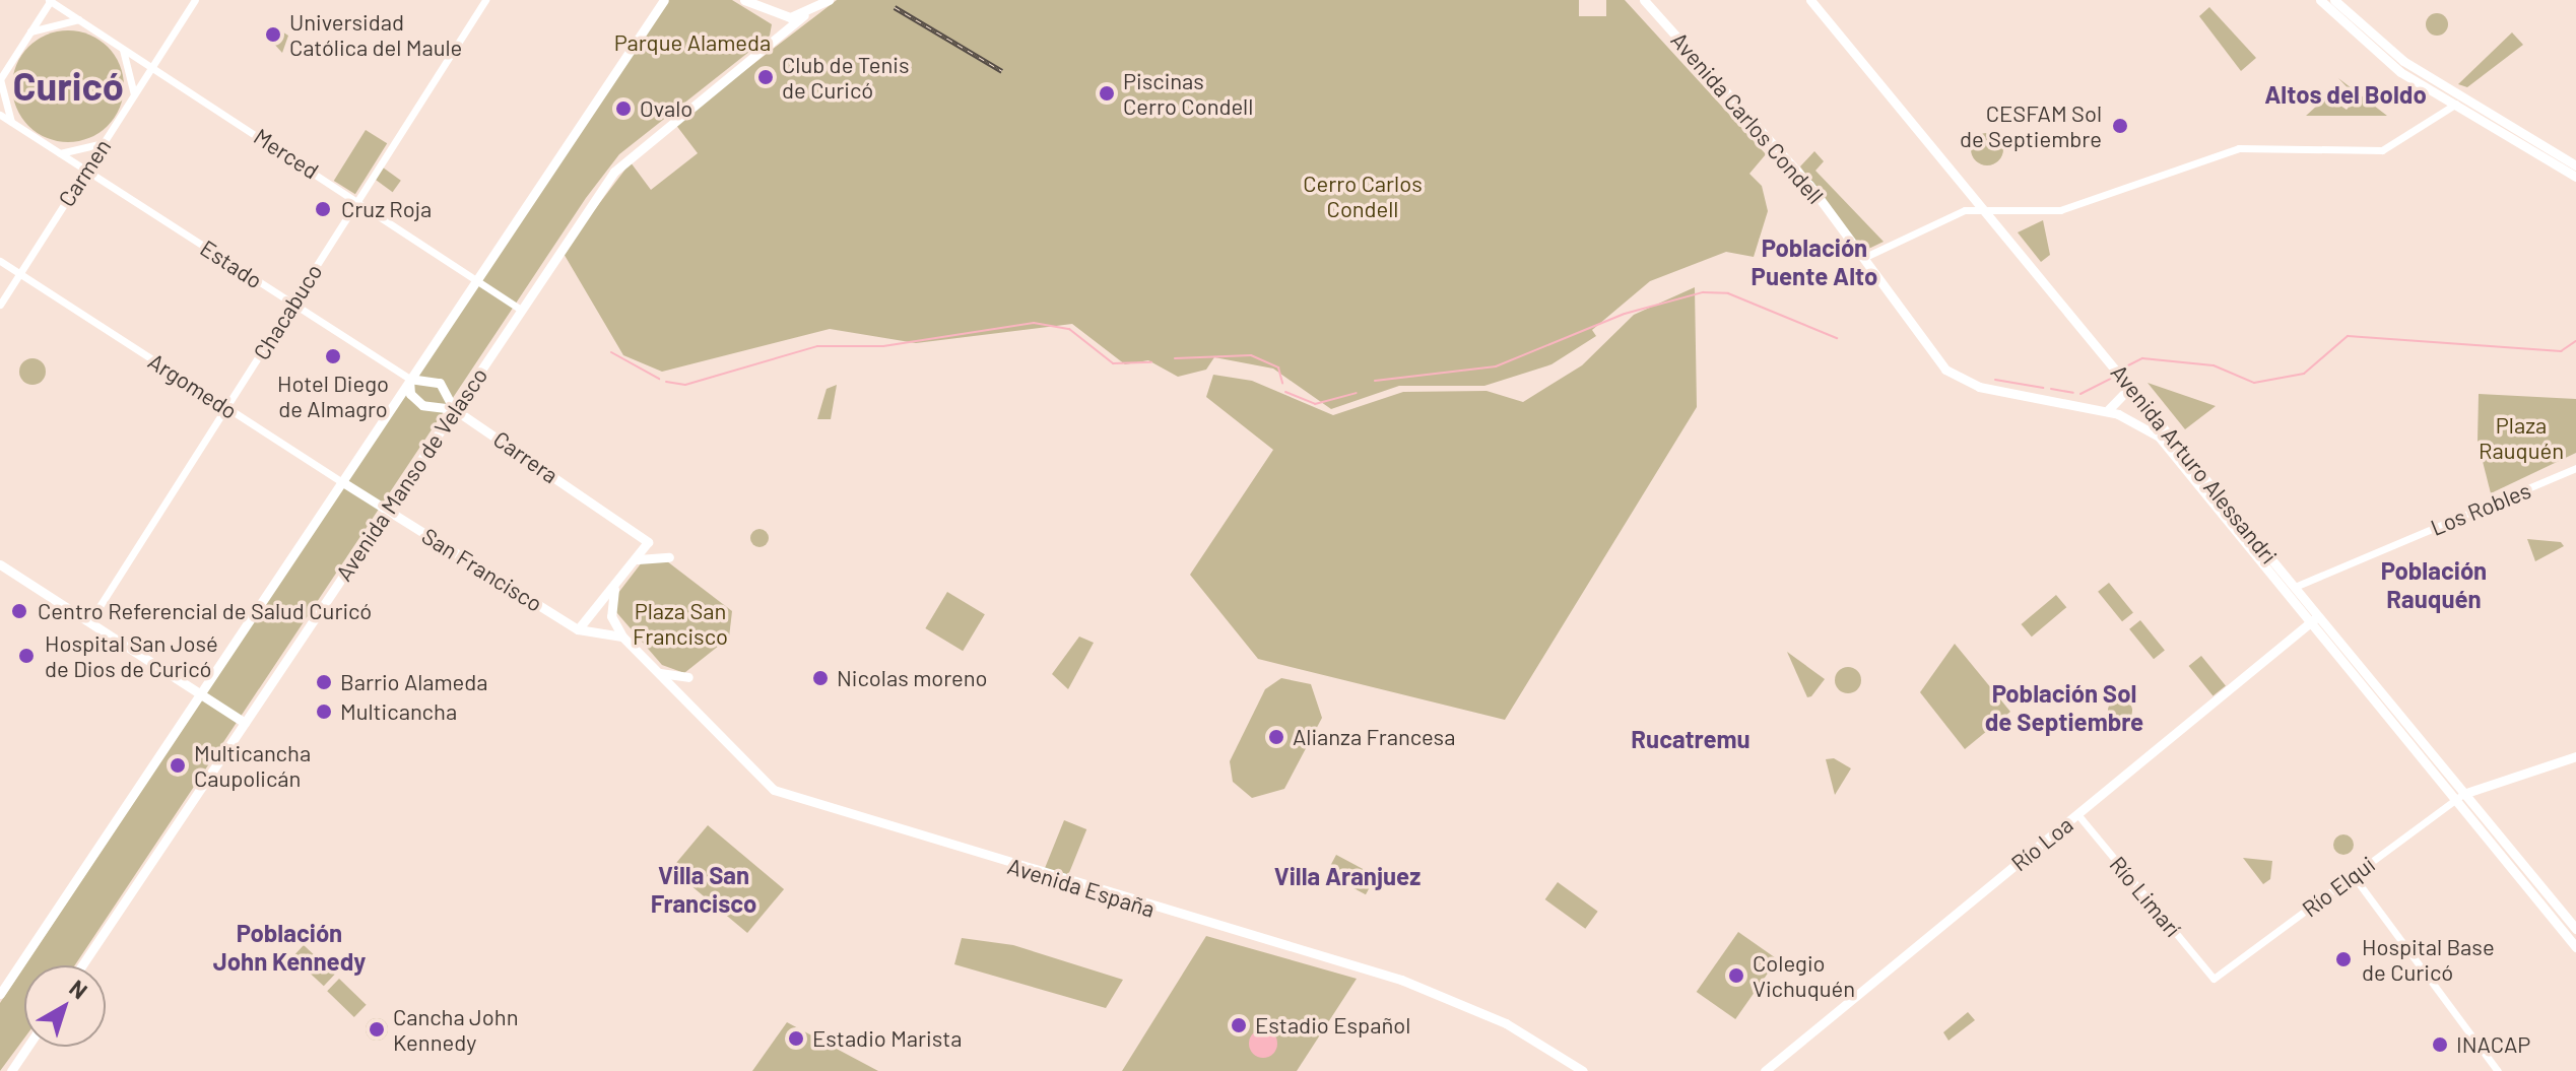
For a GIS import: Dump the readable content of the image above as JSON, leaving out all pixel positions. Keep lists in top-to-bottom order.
{
  "streets": {
    "main road": [
      "Avenida Carlos Condell",
      "Estado",
      "Argomedo",
      "Carrera",
      "Avenida Arturo Alessandri",
      "Avenida Manso de Velasco",
      "San Francisco",
      "Río Loa",
      "Avenida España"
    ],
    "street": [
      "Merced",
      "Carmen",
      "Chacabuco",
      "Los Robles",
      "Río Elqui",
      "Río Limarí"
    ]
  },
  "crossings": [
    ["Avenida Carlos Condell", "Avenida Arturo Alessandri"],
    ["Merced", "Carmen"],
    ["Merced", "Estado"],
    ["Merced", "Chacabuco"],
    ["Merced", "Avenida Manso de Velasco"],
    ["Carmen", "Estado"],
    ["Carmen", "Argomedo"],
    ["Estado", "Chacabuco"],
    ["Estado", "Carrera"],
    ["Estado", "Avenida Manso de Velasco"],
    ["Chacabuco", "Argomedo"],
    ["Argomedo", "Avenida Manso de Velasco"],
    ["Argomedo", "San Francisco"],
    ["Carrera", "Avenida Manso de Velasco"],
    ["Avenida Arturo Alessandri", "Los Robles"],
    ["Avenida Arturo Alessandri", "Río Loa"],
    ["Avenida Arturo Alessandri", "Río Elqui"],
    ["Avenida Manso de Velasco", "San Francisco"],
    ["Río Loa", "Río Limarí"],
    ["Río Elqui", "Río Limarí"]
  ],
  "districts": [
    "Curicó",
    "Altos del Boldo",
    "Población Puente Alto",
    "Población Rauquén",
    "Población Sol de Septiembre",
    "Rucatremu",
    "Villa San Francisco",
    "Villa Aranjuez",
    "Población John Kennedy"
  ],
  "parks": [
    "Parque Alameda",
    "Cerro Carlos Condell",
    "Plaza Rauquén",
    "Plaza San Francisco"
  ],
  "places": [
    "Universidad Católica del Maule",
    "Club de Tenis de Curicó",
    "Piscinas Cerro Condell",
    "Ovalo",
    "CESFAM Sol de Septiembre",
    "Cruz Roja",
    "Hotel Diego de Almagro",
    "Centro Referencial de Salud Curicó",
    "Hospital San José de Dios de Curicó",
    "Nicolas moreno",
    "Barrio Alameda",
    "Multicancha",
    "Alianza Francesa",
    "Multicancha Caupolicán",
    "Hospital Base de Curicó",
    "Colegio Vichuquén",
    "Estadio Español",
    "Cancha John Kennedy",
    "Estadio Marista",
    "INACAP"
  ],
  "north": "top right"
}
